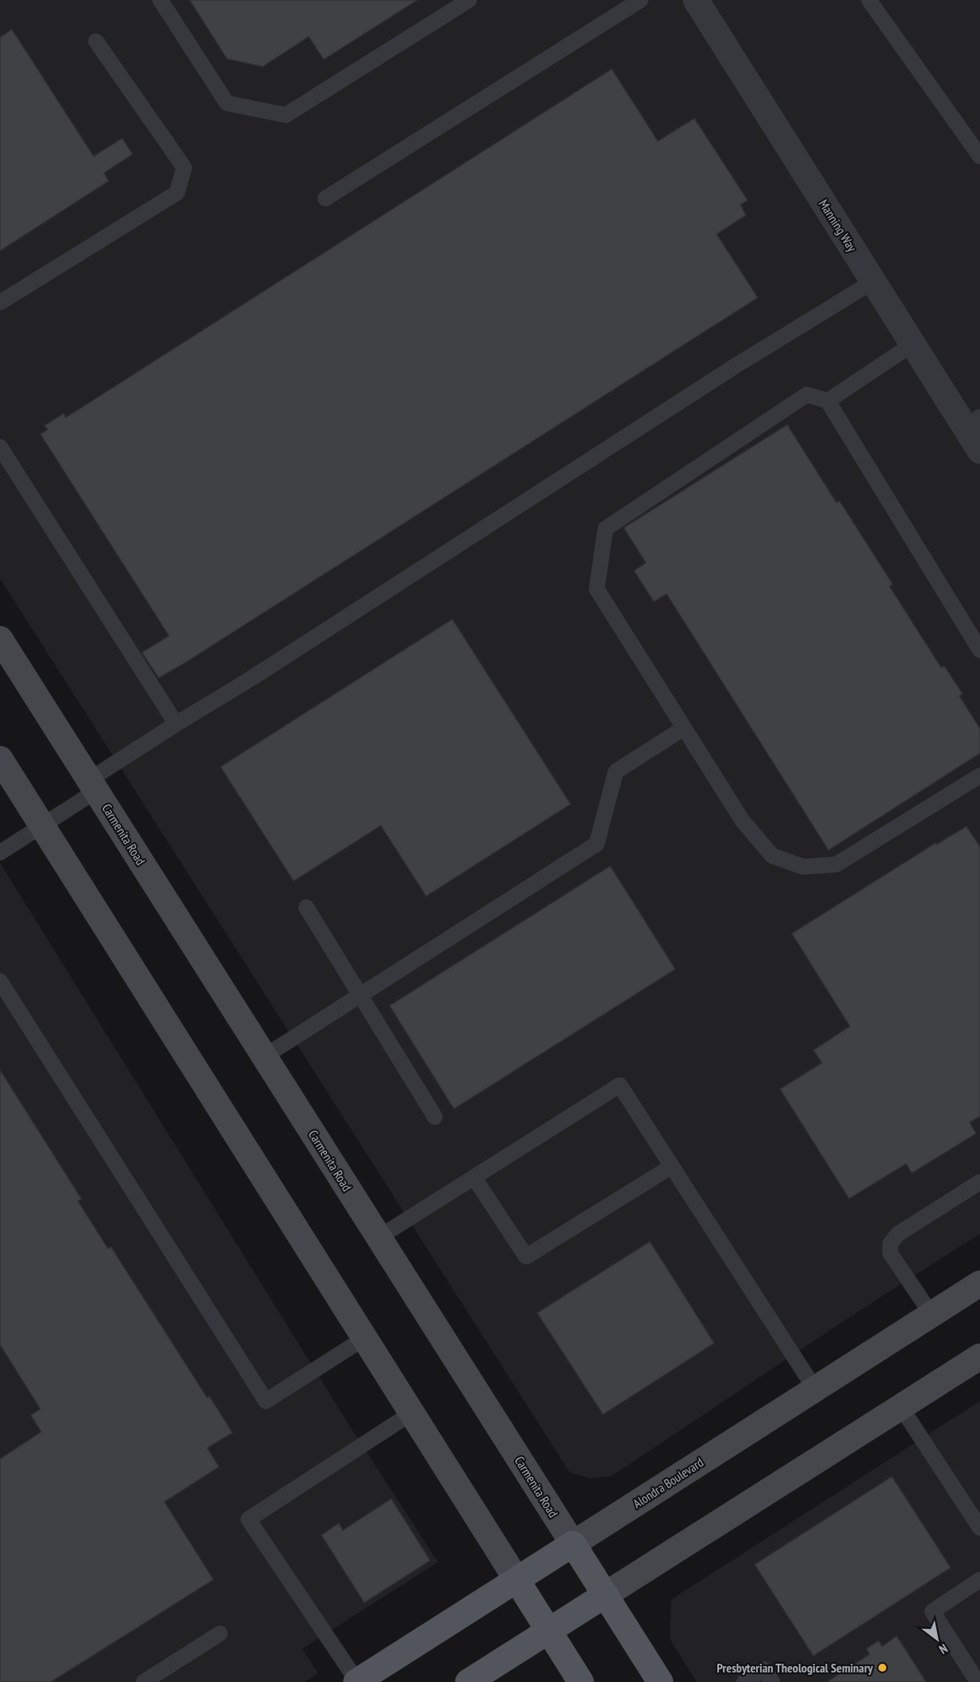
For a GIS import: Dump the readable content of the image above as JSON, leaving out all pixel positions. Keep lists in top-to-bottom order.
{
  "streets": {
    "main road": ["Carmenita Road", "Alondra Boulevard"],
    "street": ["Manning Way"]
  },
  "crossings": [
    ["Carmenita Road", "Alondra Boulevard"]
  ],
  "places": ["Presbyterian Theological Seminary"],
  "north": "bottom right"
}
